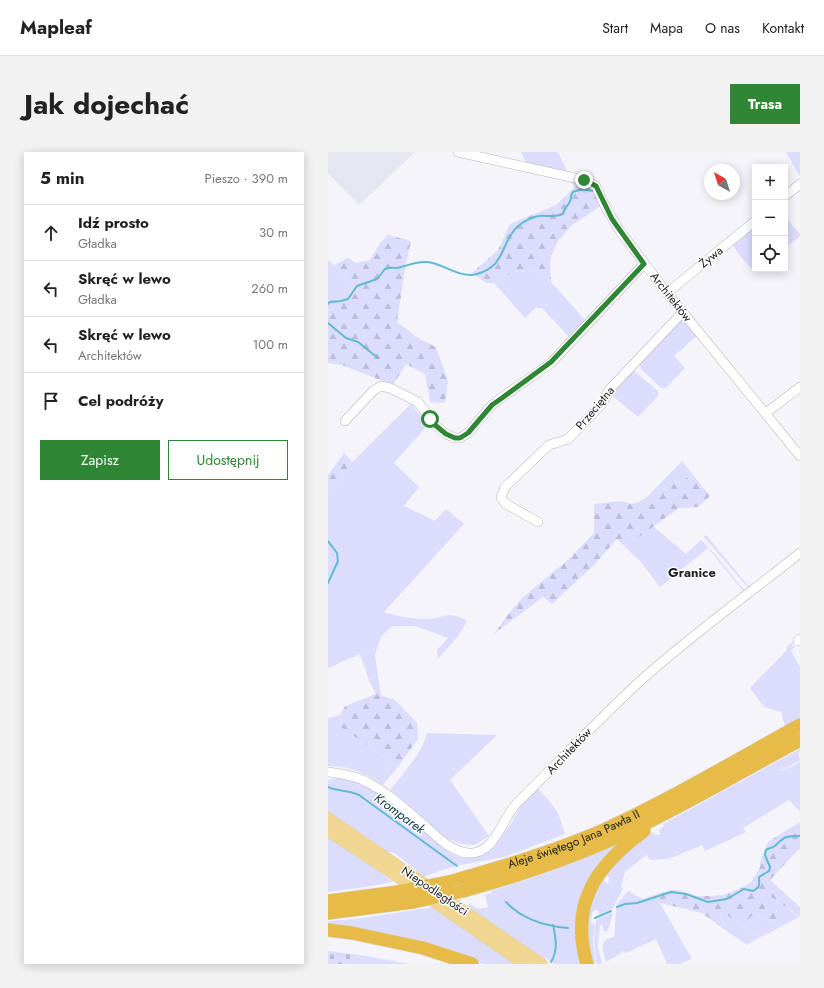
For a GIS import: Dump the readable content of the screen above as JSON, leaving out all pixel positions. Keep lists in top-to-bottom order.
{
  "streets": {
    "highway": ["Aleje świętego Jana Pawła II"],
    "main road": ["Niepodległości"],
    "street": ["Żywa", "Architektów", "Przeciętna"]
  },
  "crossings": [
    ["Żywa", "Architektów"],
    ["Architektów", "Przeciętna"]
  ],
  "districts": ["Granice"],
  "water": ["Kromparek"],
  "north": "top left",
  "page": {
    "header": "Mapleaf",
    "nav": [
      "Start",
      "Mapa",
      "O nas",
      "Kontakt"
    ],
    "title": "Jak dojechać",
    "buttons": [
      "Trasa",
      ["Zapisz", "Udostępnij"]
    ],
    "heading": ["5 min", "Pieszo · 390 m"],
    "map_buttons": ["+", "−"],
    "list": [
      ["Idź prosto", "Gładka", "30 m"],
      ["Skręć w lewo", "Gładka", "260 m"],
      ["Skręć w lewo", "Architektów", "100 m"],
      "Cel podróży"
    ]
  }
}
